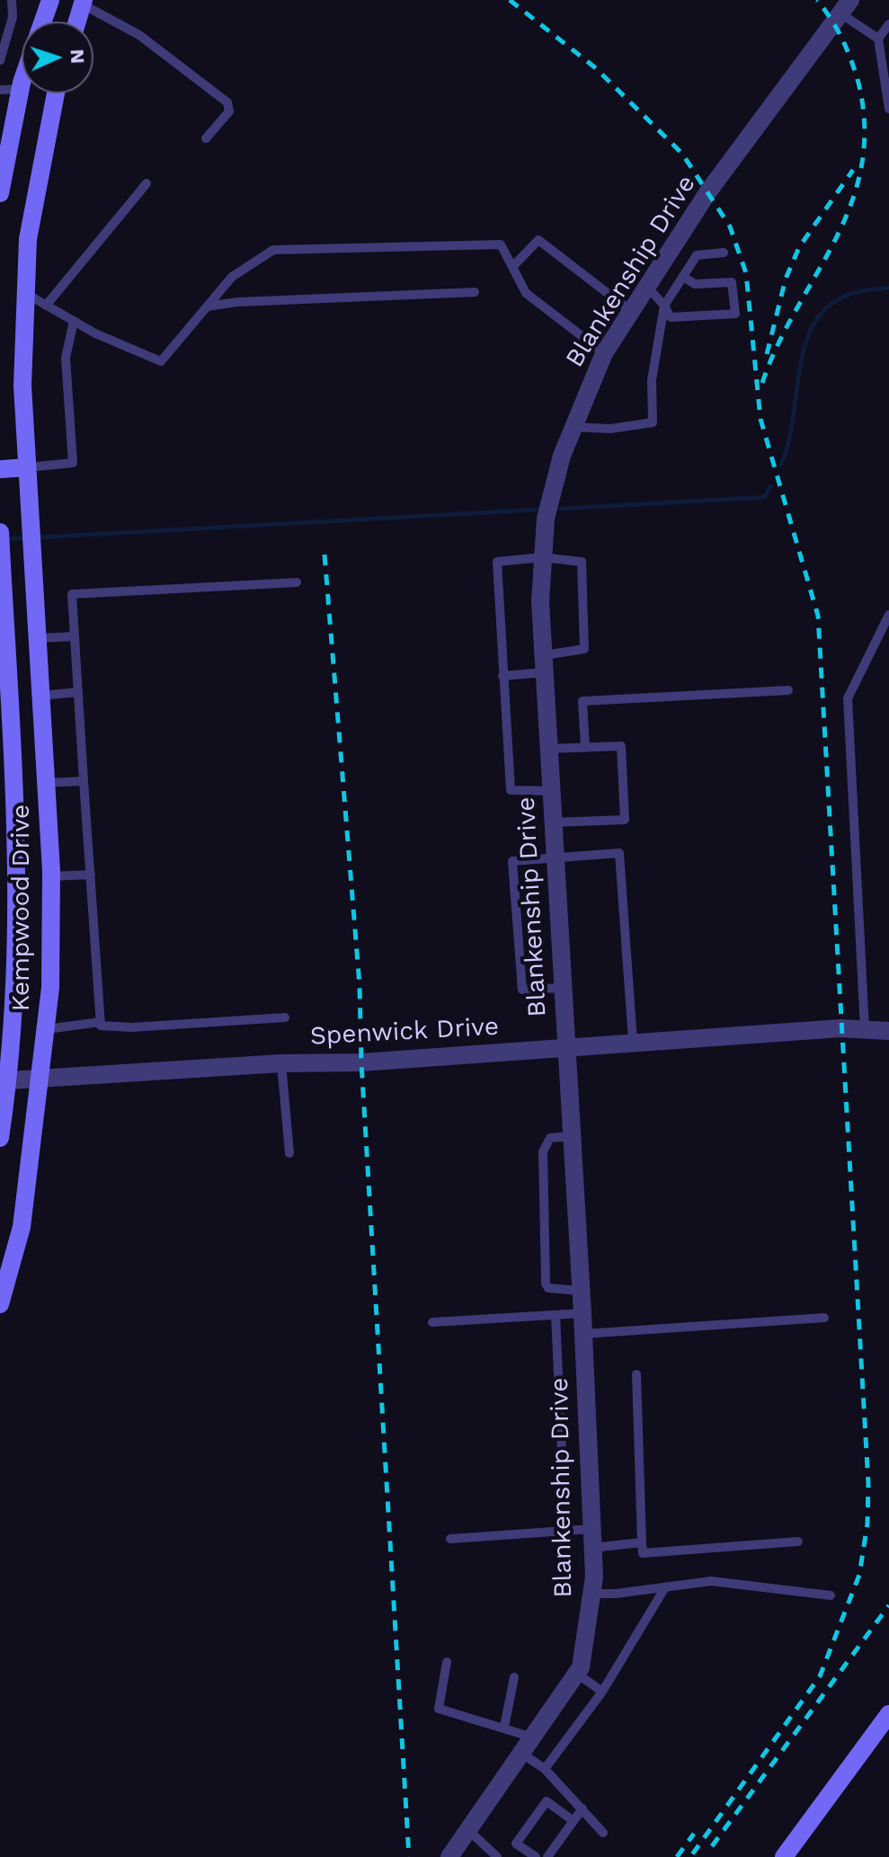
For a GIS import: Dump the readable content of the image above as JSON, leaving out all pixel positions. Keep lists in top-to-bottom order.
{
  "streets": {
    "main road": ["Kempwood Drive"],
    "street": ["Blankenship Drive", "Spenwick Drive"]
  },
  "crossings": [
    ["Blankenship Drive", "Spenwick Drive"],
    ["Kempwood Drive", "Spenwick Drive"]
  ],
  "north": "right"
}
